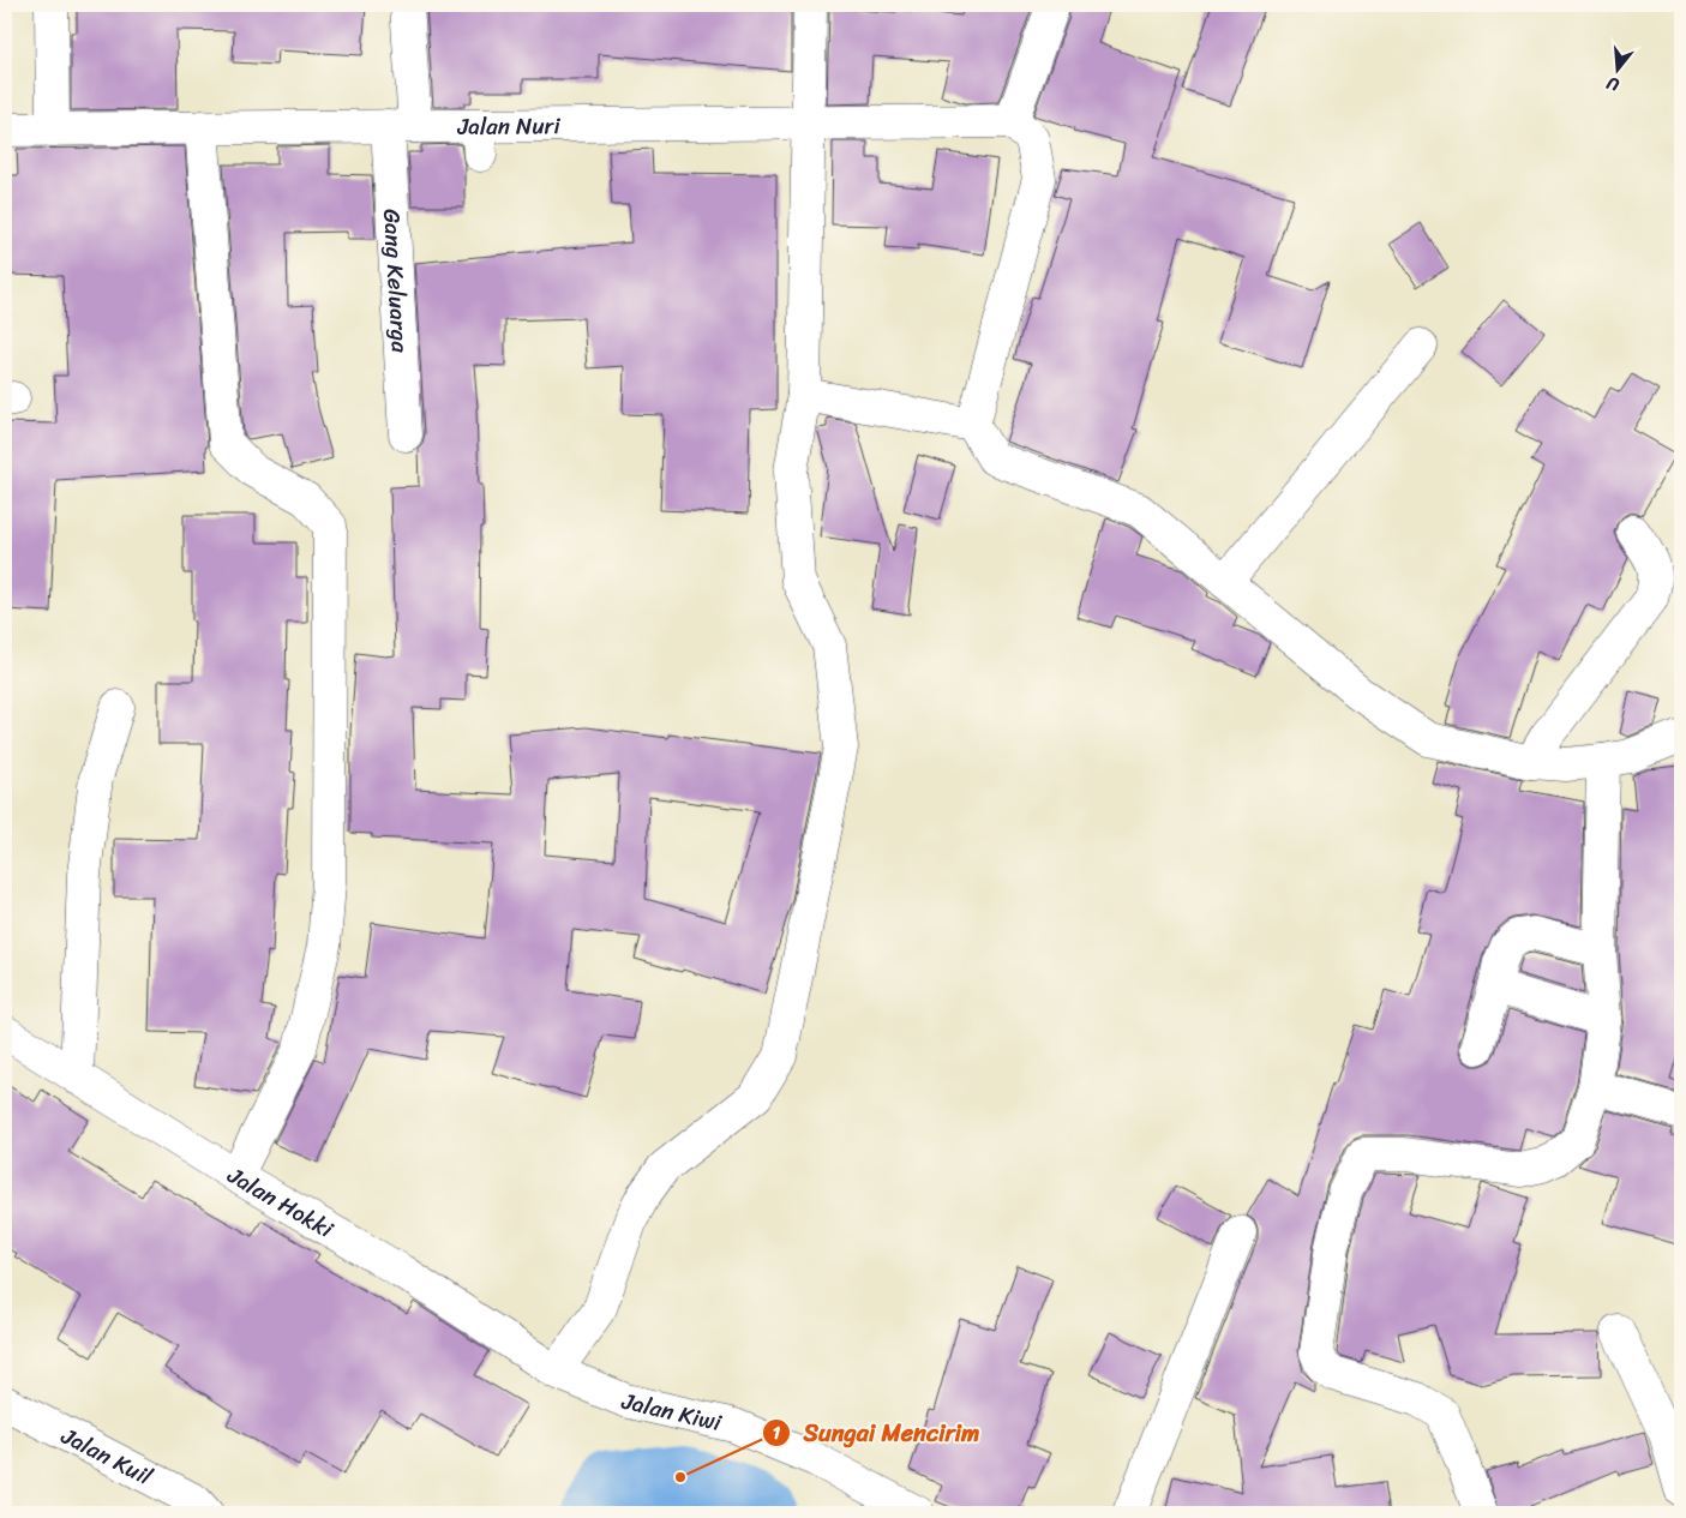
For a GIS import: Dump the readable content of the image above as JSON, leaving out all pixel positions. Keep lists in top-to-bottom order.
{
  "streets": {
    "street": [
      "Jalan Nuri",
      "Gang Keluarga",
      "Jalan Hokki",
      "Jalan Kiwi",
      "Jalan Kuil"
    ]
  },
  "crossings": [
    ["Jalan Nuri", "Gang Keluarga"],
    ["Jalan Hokki", "Jalan Kiwi"]
  ],
  "places": ["Sungai Mencirim"],
  "north": "bottom"
}
